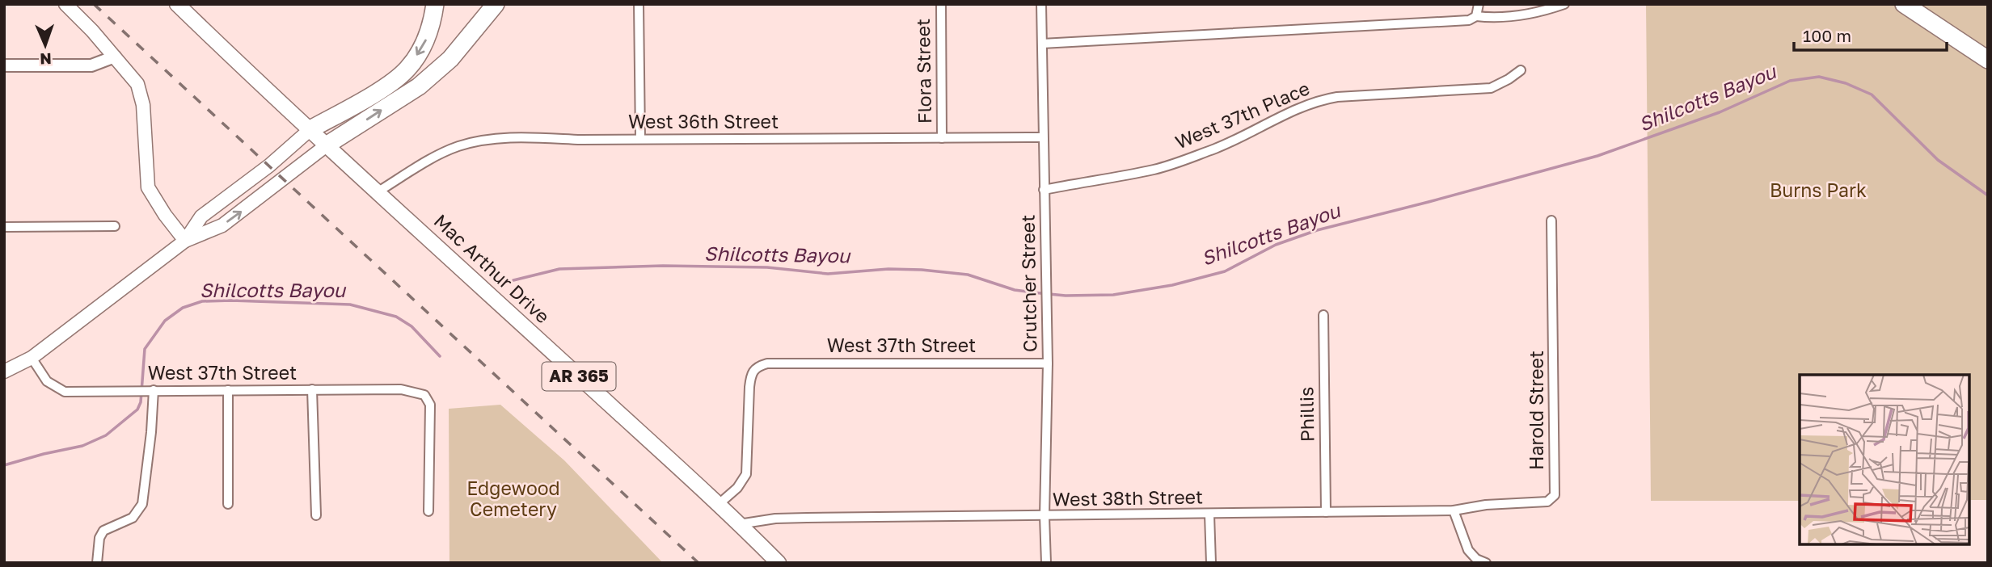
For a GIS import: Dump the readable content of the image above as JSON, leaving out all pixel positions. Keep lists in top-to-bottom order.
{
  "streets": {
    "main road": ["Mac Arthur Drive", "AR 365"],
    "street": [
      "Flora Street",
      "West 37th Place",
      "West 36th Street",
      "Crutcher Street",
      "West 37th Street",
      "Harold Street",
      "Phillis",
      "West 38th Street"
    ]
  },
  "crossings": [
    ["Flora Street", "West 36th Street"],
    ["West 37th Place", "Crutcher Street"],
    ["West 36th Street", "Mac Arthur Drive"],
    ["West 36th Street", "Crutcher Street"],
    ["Mac Arthur Drive", "West 37th Street"],
    ["Mac Arthur Drive", "West 38th Street"],
    ["Crutcher Street", "West 37th Street"],
    ["Crutcher Street", "West 38th Street"],
    ["Harold Street", "West 38th Street"],
    ["Phillis", "West 38th Street"]
  ],
  "water": ["Shilcotts Bayou"],
  "parks": ["Burns Park", "Edgewood Cemetery"],
  "scale_bar": "100 m",
  "north": "bottom"
}
